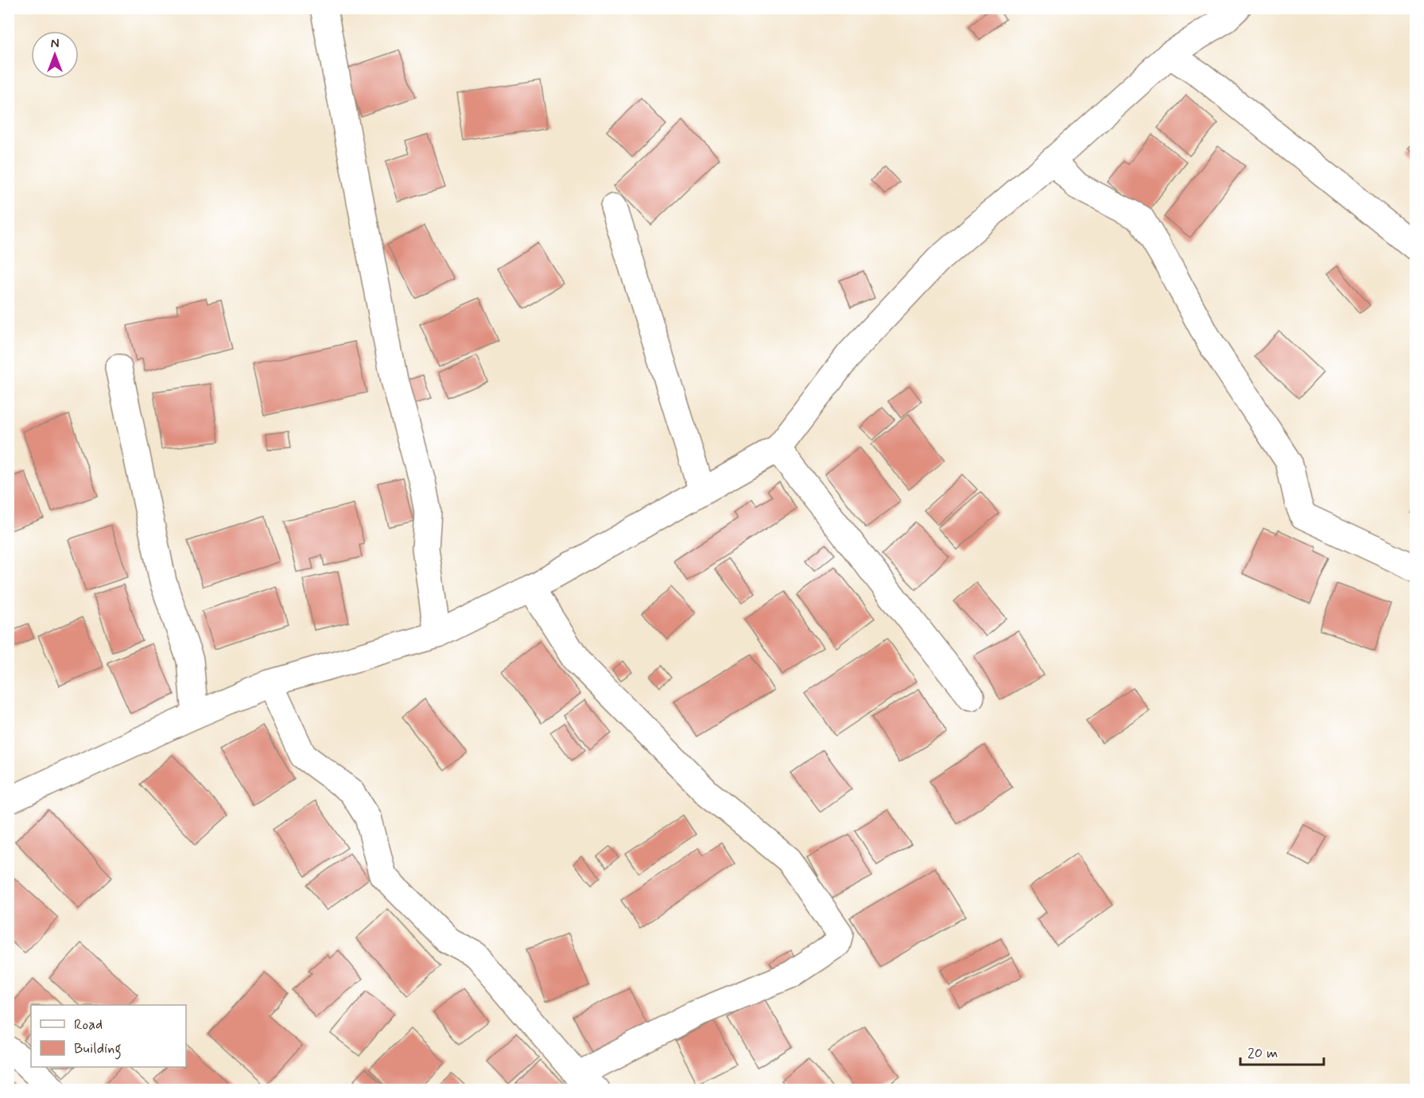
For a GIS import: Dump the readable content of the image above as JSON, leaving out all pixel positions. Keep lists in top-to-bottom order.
{
  "legend": ["Road", "Building"],
  "scale_bar": "20 m",
  "north": "top"
}
